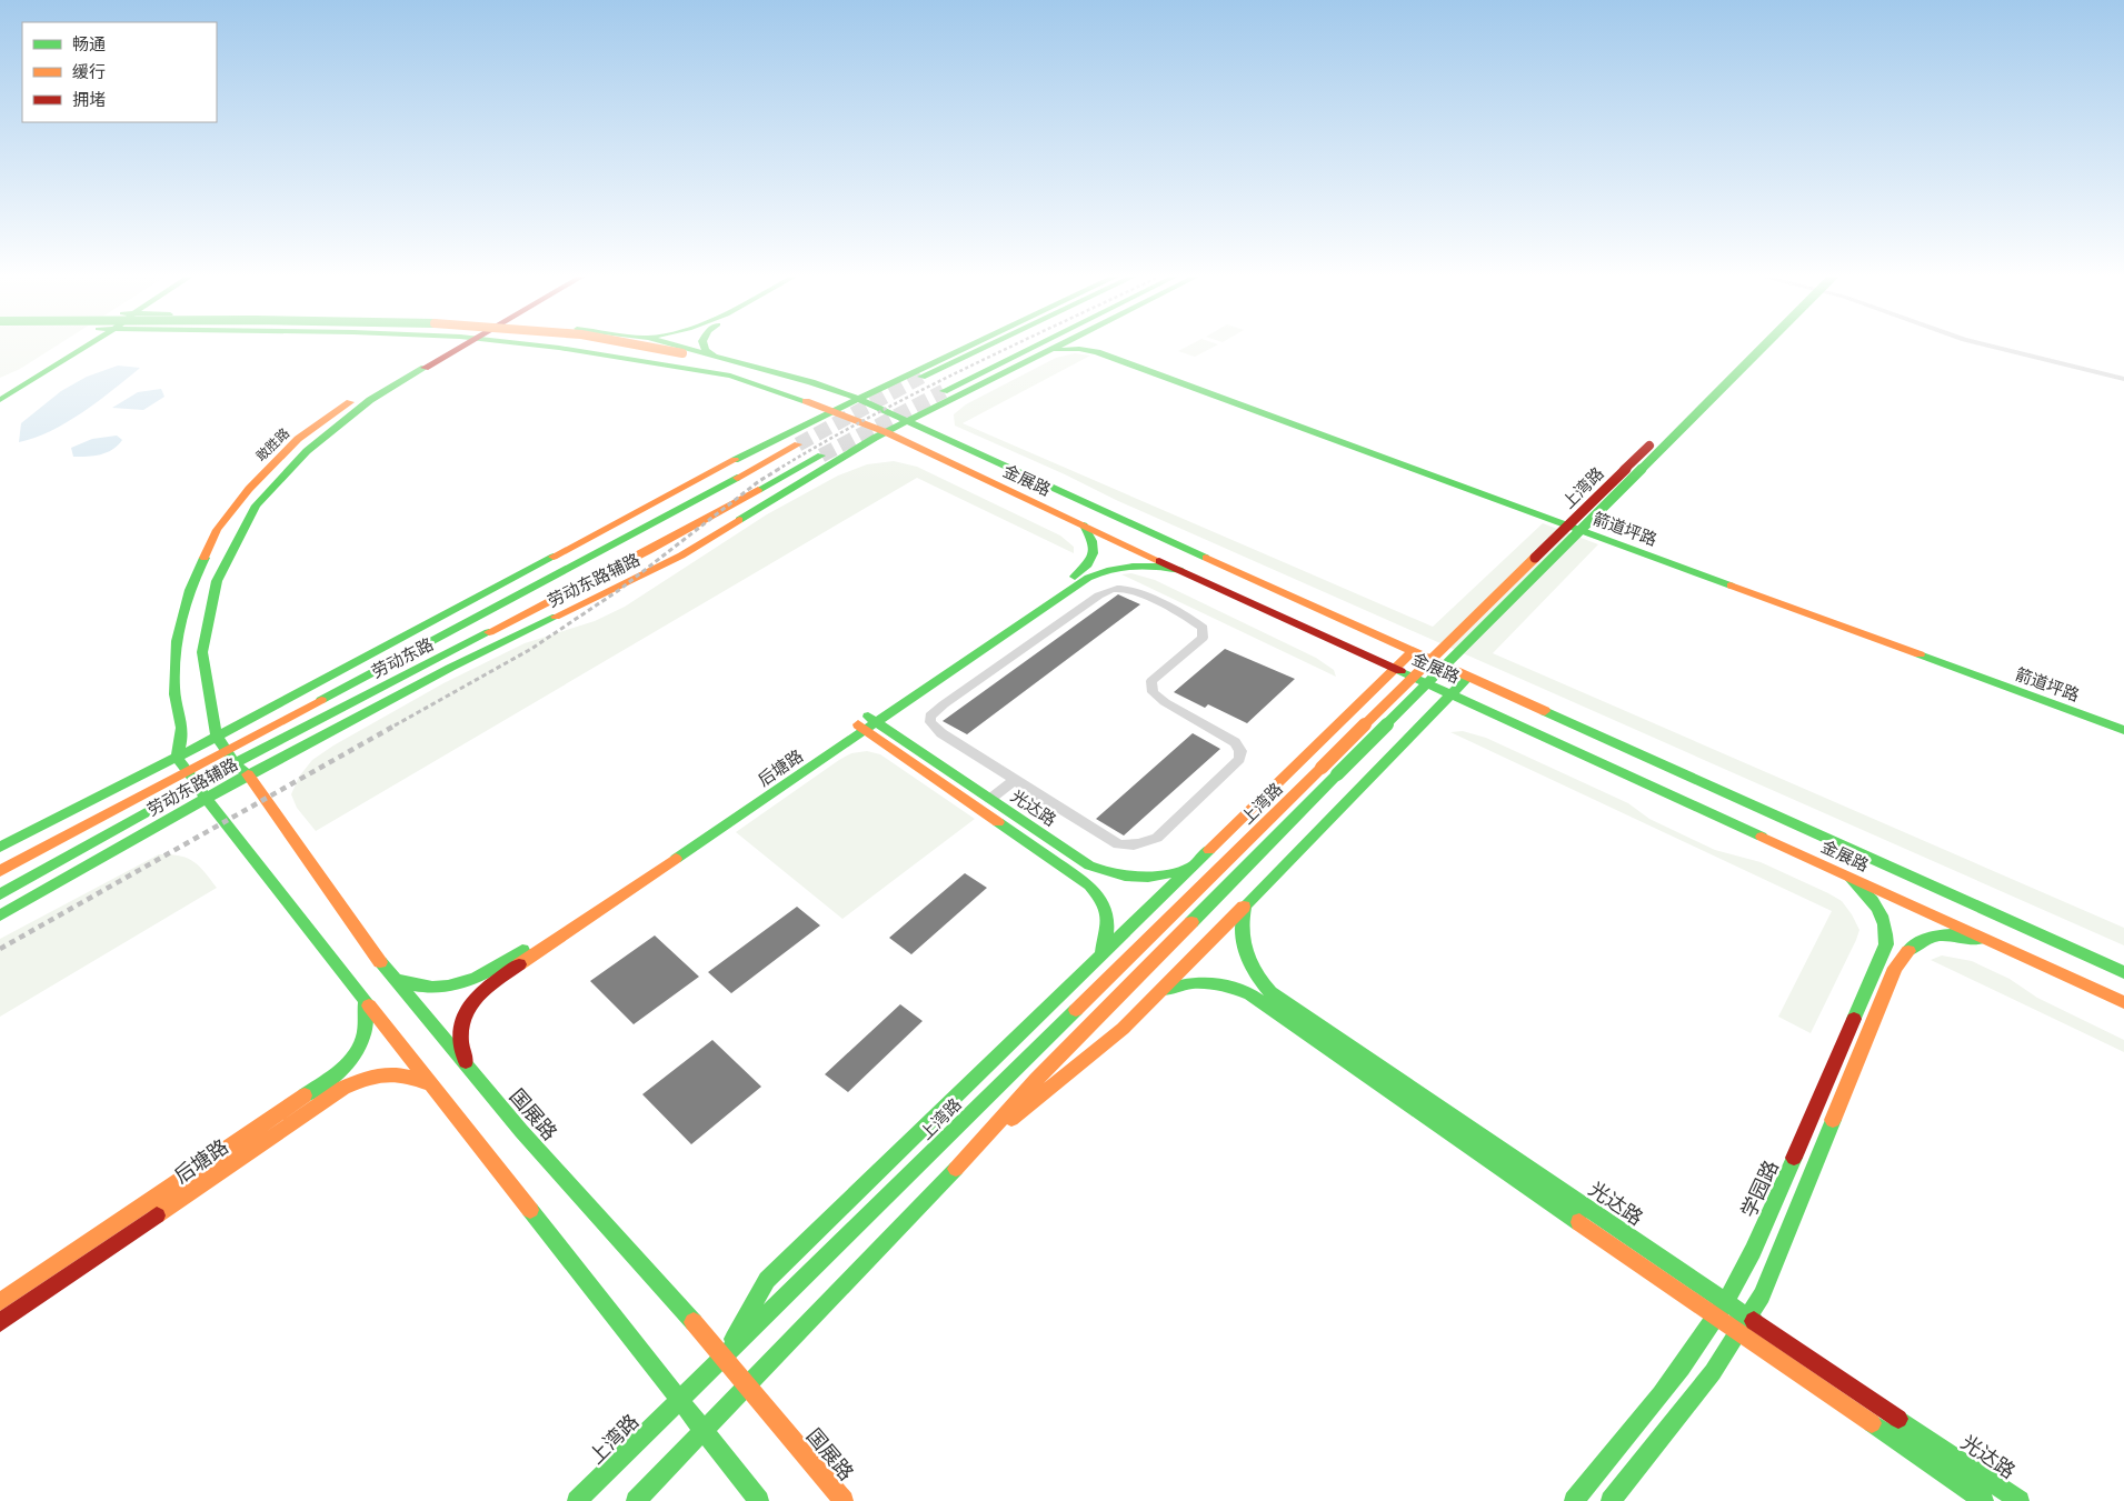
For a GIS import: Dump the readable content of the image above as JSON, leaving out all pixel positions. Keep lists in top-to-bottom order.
{
  "streets": {
    "main road": [
      "敢胜路",
      "金展路",
      "上湾路",
      "箭道坪路",
      "劳动东路辅路",
      "劳动东路",
      "后塘路",
      "光达路",
      "国展路",
      "学园路"
    ]
  },
  "crossings": [
    ["敢胜路", "劳动东路辅路"],
    ["敢胜路", "国展路"],
    ["金展路", "上湾路"],
    ["金展路", "劳动东路辅路"],
    ["金展路", "后塘路"],
    ["金展路", "学园路"],
    ["上湾路", "光达路"],
    ["上湾路", "国展路"],
    ["箭道坪路", "劳动东路辅路"],
    ["劳动东路辅路", "国展路"],
    ["劳动东路", "国展路"],
    ["后塘路", "光达路"],
    ["后塘路", "国展路"],
    ["光达路", "学园路"]
  ],
  "legend": ["畅通", "缓行", "拥堵"]
}
